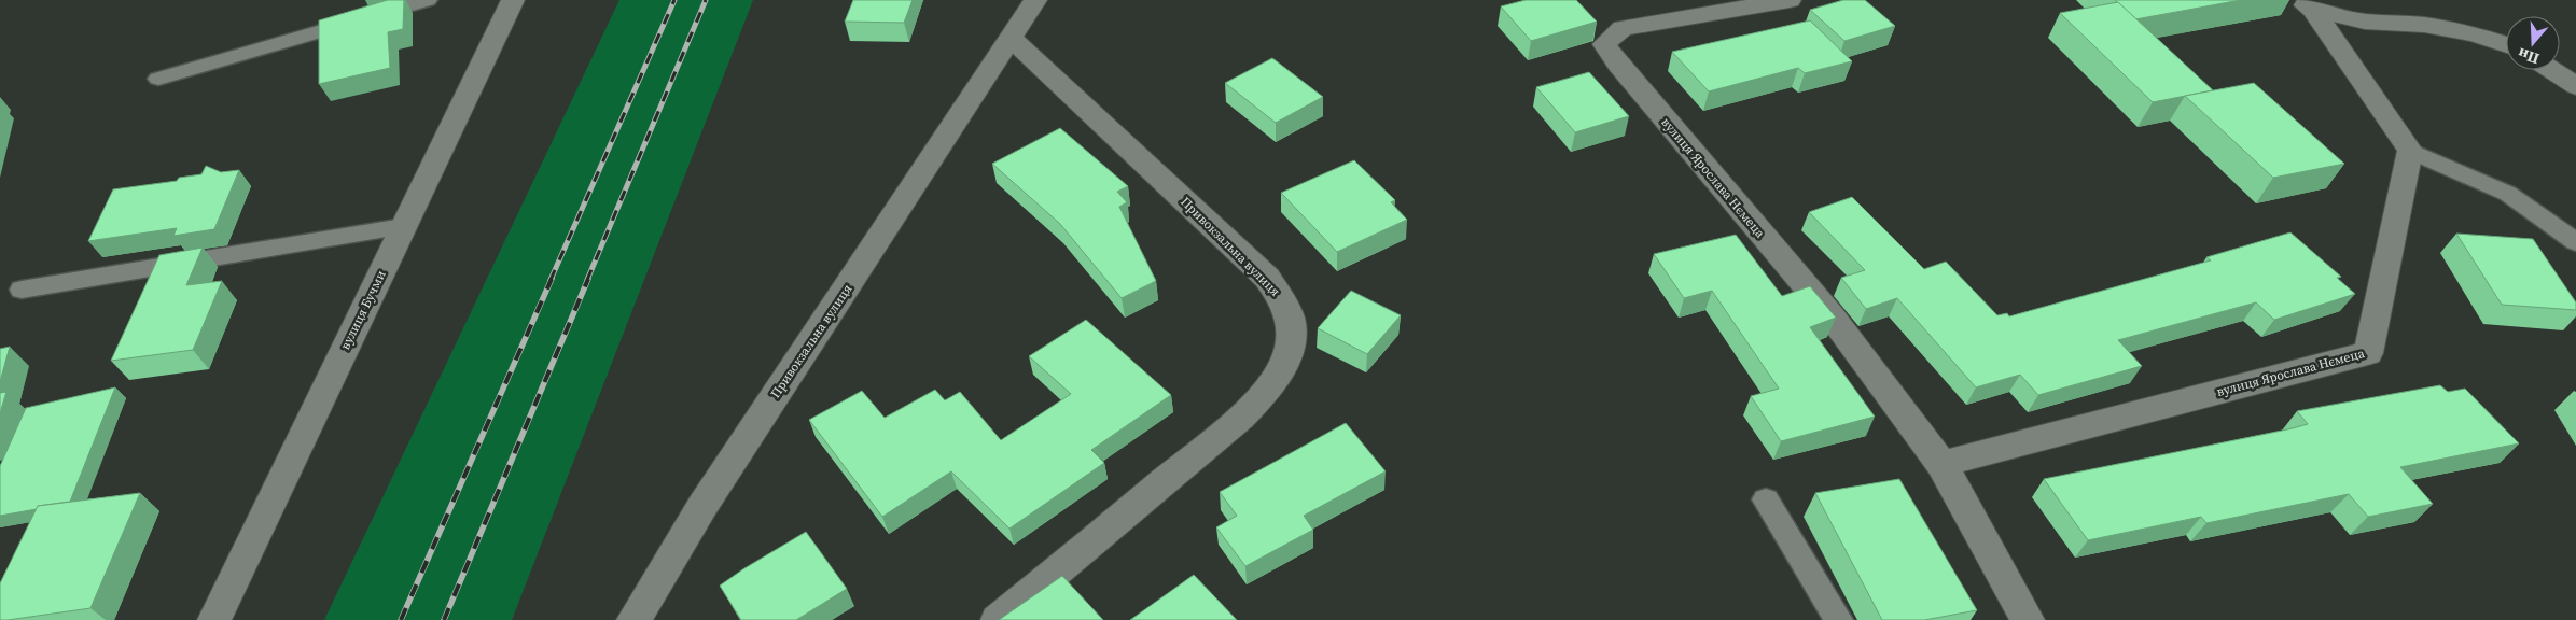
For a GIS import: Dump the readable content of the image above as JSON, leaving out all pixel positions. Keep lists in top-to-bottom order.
{
  "streets": {
    "street": ["вулиця Ярослава Нємеца", "Привокзальна вулиця", "вулиця Бучми"]
  },
  "north": "bottom"
}
